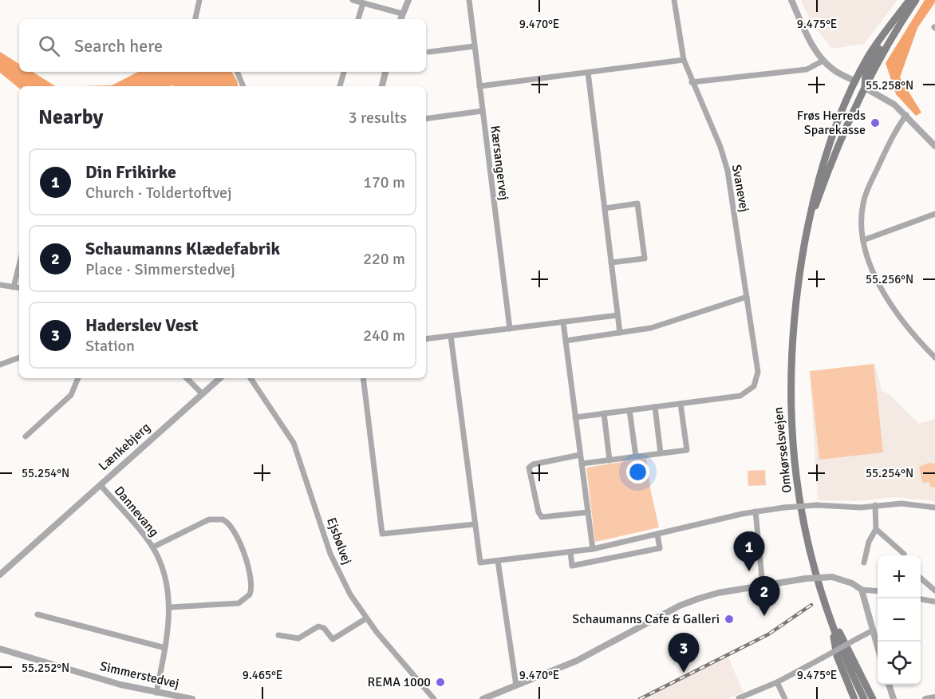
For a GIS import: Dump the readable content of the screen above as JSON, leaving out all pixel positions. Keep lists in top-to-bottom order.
{
  "streets": {
    "main road": ["Omkørselsvejen"],
    "street": [
      "Kærsangervej",
      "Svanevej",
      "Lænkebjerg",
      "Dannevang",
      "Ejsbølvej",
      "Simmerstedvej"
    ]
  },
  "crossings": [
    ["Lænkebjerg", "Dannevang"],
    ["Dannevang", "Simmerstedvej"]
  ],
  "places": ["Frøs Herreds Sparekasse", "Schaumanns Cafe & Galleri", "REMA 1000"],
  "page": {
    "search": "Search here",
    "heading": ["Nearby", "3 results"],
    "list": [
      {
        "mark": "1",
        "name": "Din Frikirke",
        "note": "Church · Toldertoftvej",
        "value": "170 m"
      },
      {
        "mark": "2",
        "name": "Schaumanns Klædefabrik",
        "note": "Place · Simmerstedvej",
        "value": "220 m"
      },
      {
        "mark": "3",
        "name": "Haderslev Vest",
        "note": "Station",
        "value": "240 m"
      }
    ],
    "pins": ["1", "2", "3"],
    "map_buttons": ["+", "−"]
  },
  "coordinates": [
    "9.470°E",
    "9.475°E",
    "55.258°N",
    "55.256°N",
    "55.254°N",
    "55.252°N",
    "9.465°E"
  ]
}
